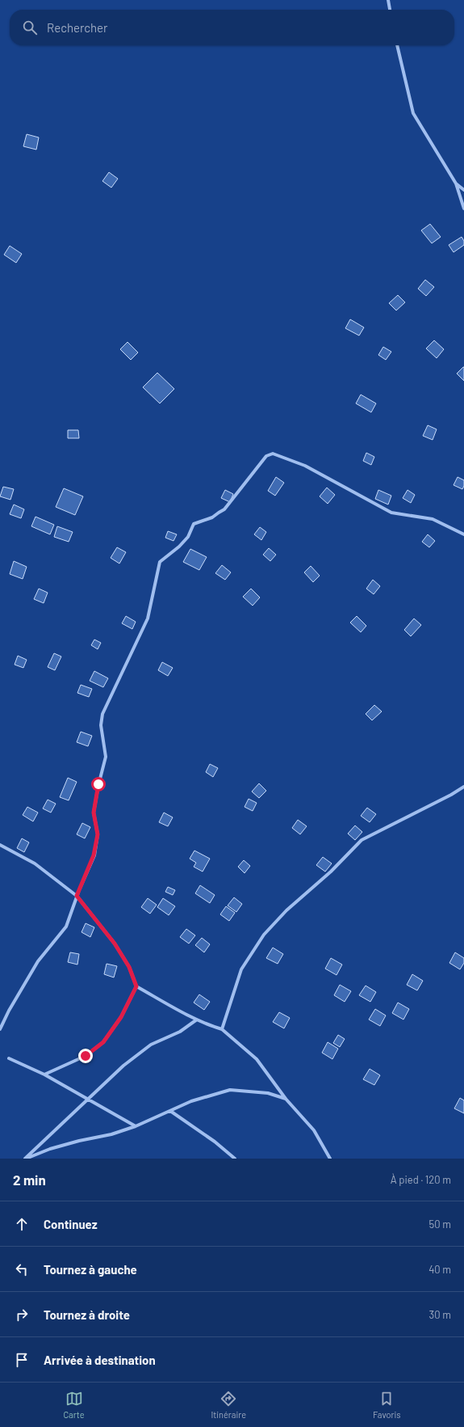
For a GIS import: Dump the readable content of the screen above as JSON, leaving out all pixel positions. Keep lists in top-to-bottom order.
{
  "page": {
    "search": "Rechercher",
    "heading": ["2 min", "À pied · 120 m"],
    "list": [
      ["Continuez", "50 m"],
      ["Tournez à gauche", "40 m"],
      ["Tournez à droite", "30 m"],
      "Arrivée à destination"
    ],
    "nav": ["Carte", "Itinéraire", "Favoris"]
  }
}
